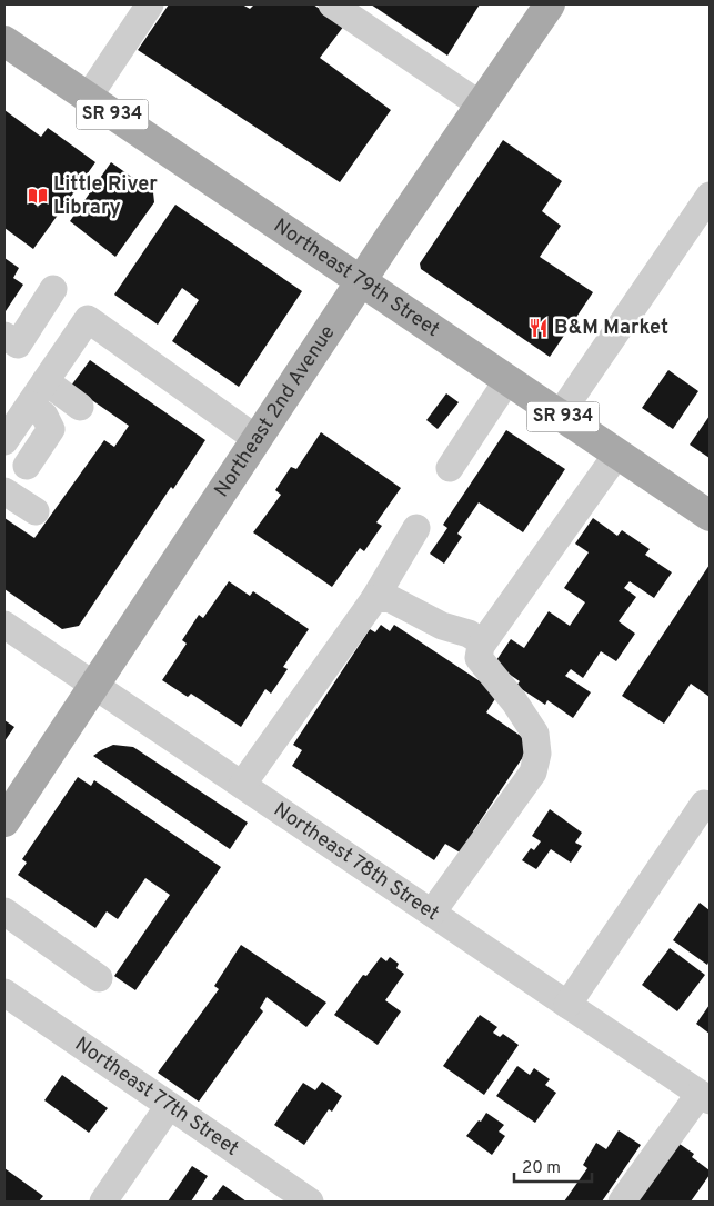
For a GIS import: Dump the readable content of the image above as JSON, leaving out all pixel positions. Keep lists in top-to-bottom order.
{
  "streets": {
    "main road": ["SR 934", "Northeast 79th Street", "Northeast 2nd Avenue"],
    "street": ["Northeast 78th Street", "Northeast 77th Street"]
  },
  "crossings": [
    ["Northeast 79th Street", "Northeast 2nd Avenue"],
    ["Northeast 2nd Avenue", "Northeast 78th Street"]
  ],
  "places": {
    "library": ["Little River Library"],
    "restaurant": ["B&M Market"]
  },
  "scale_bar": "20 m"
}
